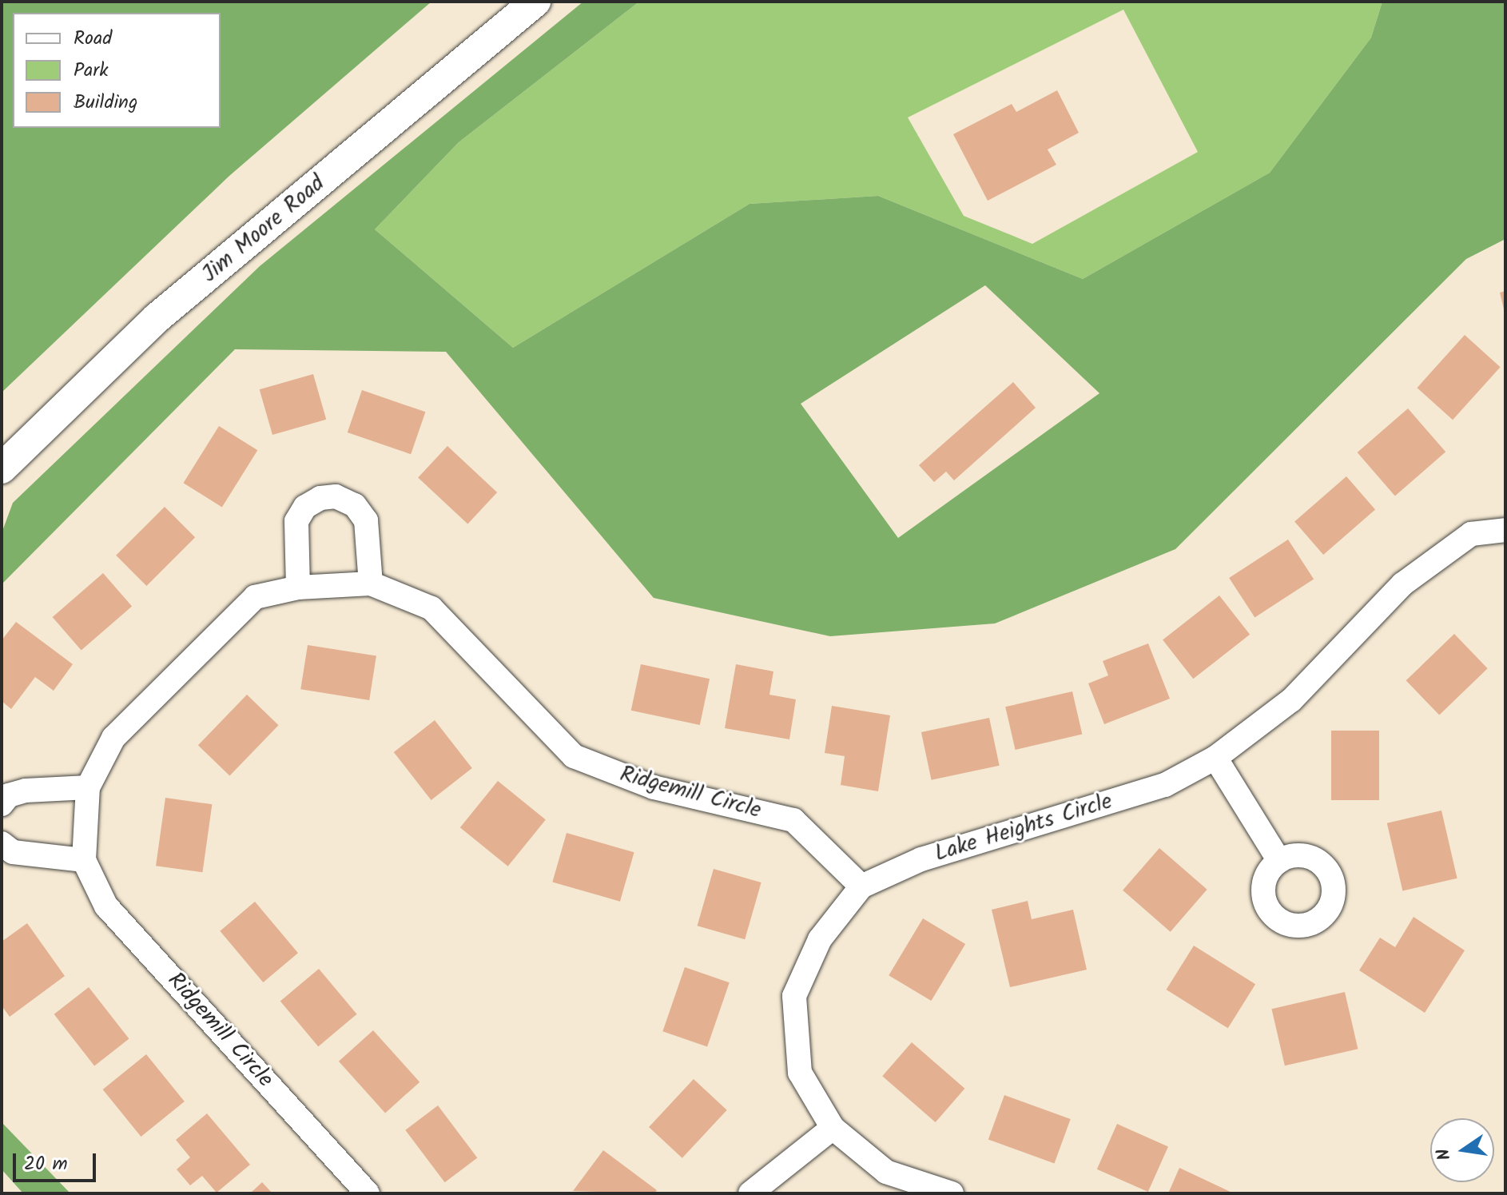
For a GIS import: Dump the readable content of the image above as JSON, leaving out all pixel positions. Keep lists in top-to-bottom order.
{
  "streets": {
    "street": ["Jim Moore Road", "Ridgemill Circle", "Lake Heights Circle"]
  },
  "crossings": [
    ["Ridgemill Circle", "Lake Heights Circle"]
  ],
  "legend": ["Road", "Park", "Building"],
  "scale_bar": "20 m",
  "north": "left"
}
